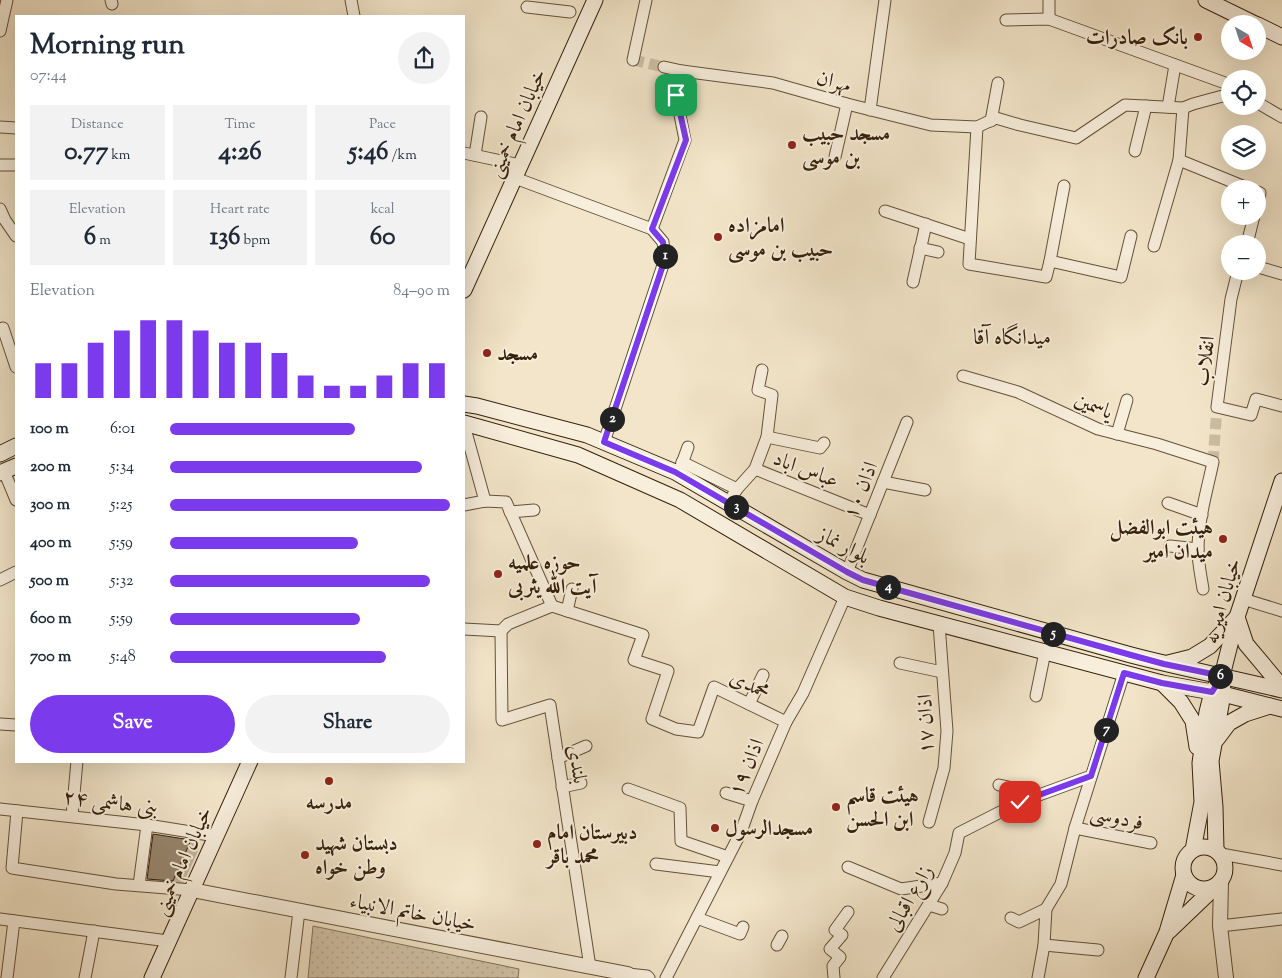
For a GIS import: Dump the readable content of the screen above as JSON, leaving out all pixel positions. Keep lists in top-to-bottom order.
{
  "streets": {
    "main road": ["خیابان امام خمینی", "بلوار نماز", "خیابان امیریه"],
    "street": [
      "مهران",
      "انقلاب",
      "یاسمین",
      "عباس اباد",
      "اذان ۱۰",
      "محمدی",
      "اذان ۱۷",
      "بلندی",
      "اذان ۱۹",
      "بنی هاشمی ۲۴",
      "فردوسی",
      "زارع اقبالی",
      "خیابان خاتم الانبیاء"
    ]
  },
  "crossings": [
    ["خیابان امام خمینی", "بنی هاشمی ۲۴"],
    ["خیابان امام خمینی", "خیابان خاتم الانبیاء"],
    ["عباس اباد", "اذان ۱۰"],
    ["اذان ۱۰", "بلوار نماز"],
    ["بلوار نماز", "خیابان امیریه"],
    ["بلوار نماز", "اذان ۱۷"],
    ["بلوار نماز", "اذان ۱۹"],
    ["محمدی", "اذان ۱۹"],
    ["بلندی", "خیابان خاتم الانبیاء"]
  ],
  "districts": ["میدانگاه آقا"],
  "places": [
    "بانک صادرات",
    "مسجد حبیب بن موسی",
    "امامزاده حبیب بن موسی",
    "مسجد",
    "هیئت ابوالفضل میدان امیر",
    "حوزه علمیه آیت الله یثربی",
    "مدرسه",
    "هیئت قاسم ابن الحسن",
    "مسجدالرسول",
    "دبیرستان امام محمد باقر",
    "دبستان شهید وطن خواه"
  ],
  "north": "bottom right",
  "page": {
    "map_buttons": ["+", "−"],
    "heading": ["Morning run", "07:44"],
    "stats": [
      ["Distance", "0.77 km"],
      ["Time", "4:26"],
      ["Pace", "5:46 /km"],
      ["Elevation", "6 m"],
      ["Heart rate", "136 bpm"],
      ["kcal", "60"]
    ],
    "pins": [
      "1",
      "2",
      "3",
      "4",
      "5",
      "6",
      "7"
    ],
    "chart": ["Elevation", "84–90 m"],
    "list": [
      {
        "name": "100 m",
        "note": "6:01"
      },
      {
        "name": "200 m",
        "note": "5:34"
      },
      {
        "name": "300 m",
        "note": "5:25"
      },
      {
        "name": "400 m",
        "note": "5:59"
      },
      {
        "name": "500 m",
        "note": "5:32"
      },
      {
        "name": "600 m",
        "note": "5:59"
      },
      {
        "name": "700 m",
        "note": "5:48"
      }
    ],
    "buttons": ["Save", "Share"]
  }
}
